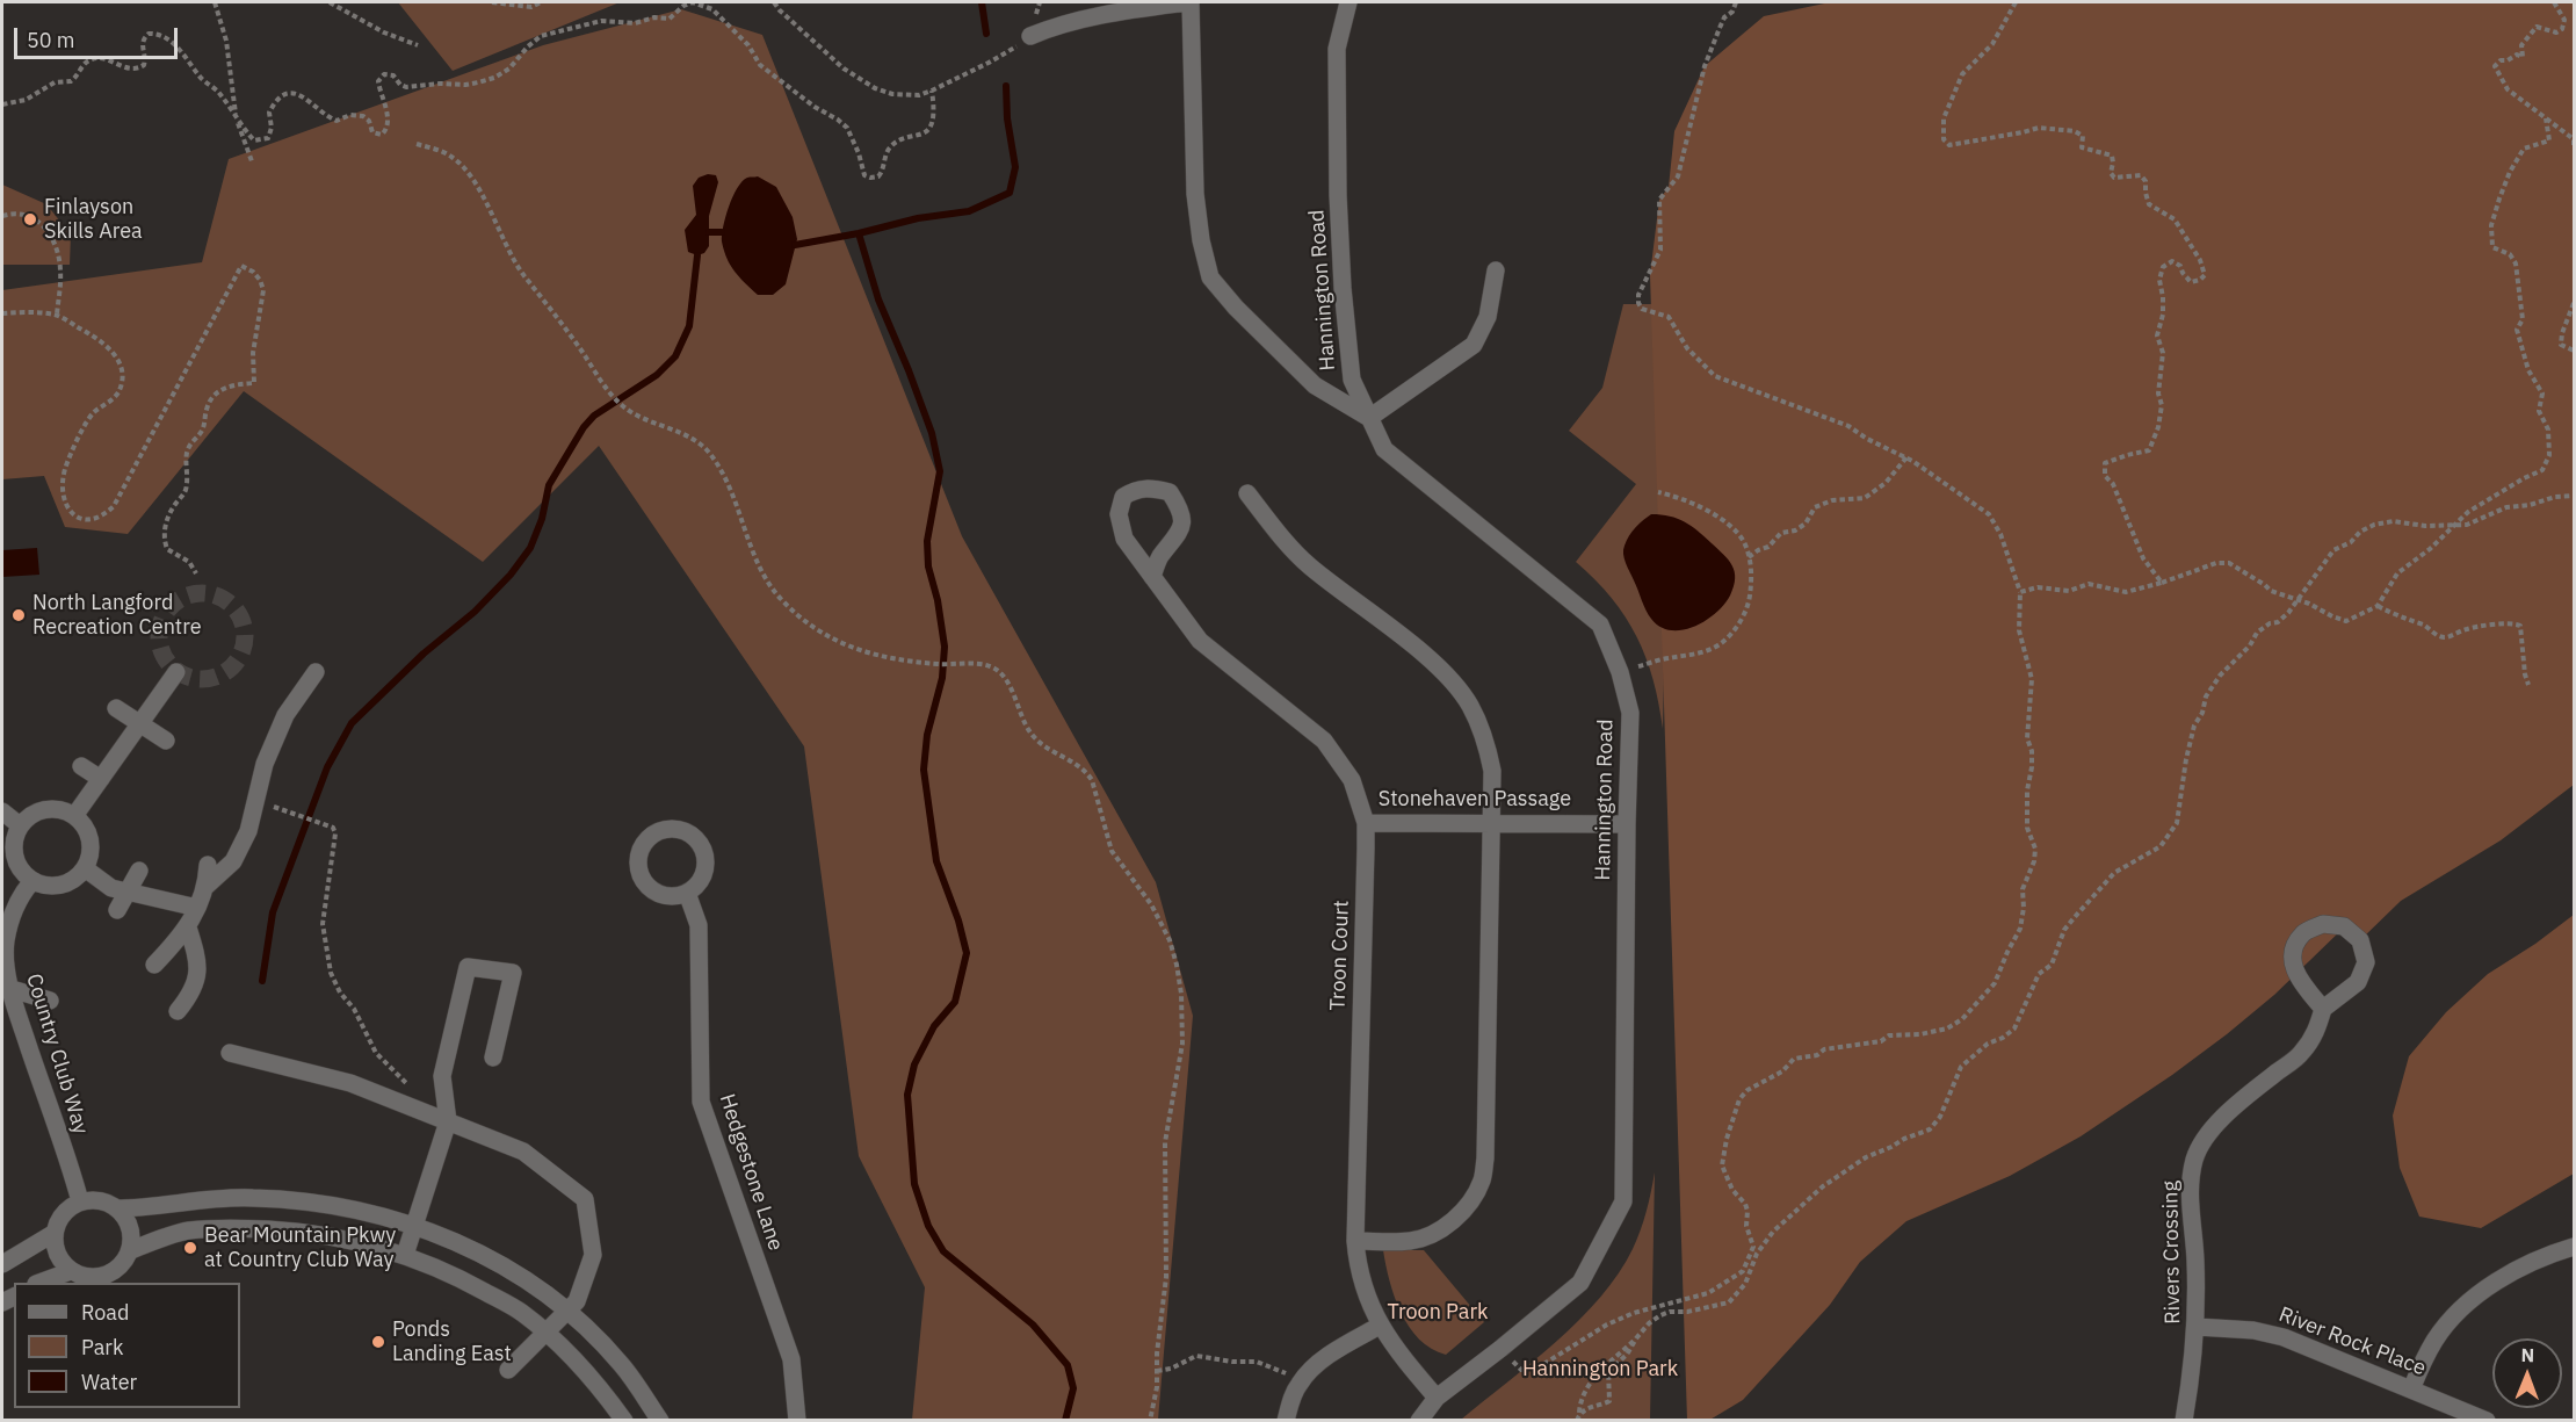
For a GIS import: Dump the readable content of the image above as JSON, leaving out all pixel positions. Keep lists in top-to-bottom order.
{
  "streets": {
    "street": [
      "Hannington Road",
      "Stonehaven Passage",
      "Troon Court",
      "Country Club Way",
      "Hedgestone Lane",
      "Rivers Crossing",
      "River Rock Place"
    ]
  },
  "crossings": [
    ["Hannington Road", "Stonehaven Passage"],
    ["Hannington Road", "Troon Court"],
    ["Stonehaven Passage", "Troon Court"],
    ["Rivers Crossing", "River Rock Place"]
  ],
  "parks": ["Troon Park", "Hannington Park"],
  "places": [
    "Finlayson Skills Area",
    "North Langford Recreation Centre",
    "Bear Mountain Pkwy at Country Club Way",
    "Ponds Landing East"
  ],
  "legend": ["Road", "Park", "Water"],
  "scale_bar": "50 m",
  "north": "top"
}
